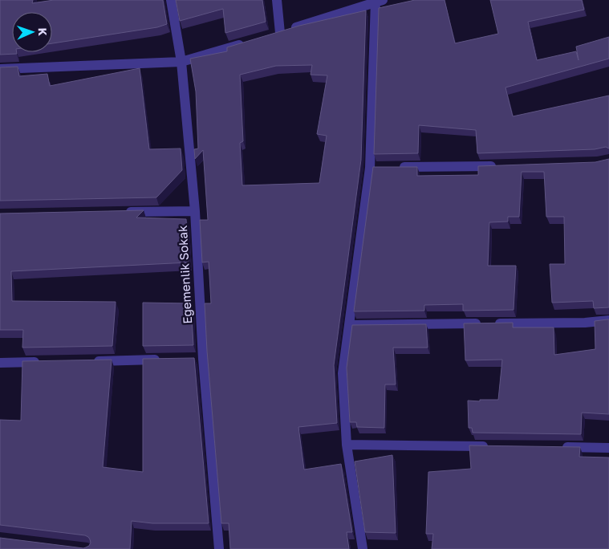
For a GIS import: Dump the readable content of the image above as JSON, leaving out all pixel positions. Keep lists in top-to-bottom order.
{
  "streets": {
    "street": ["Egemenlik Sokak"]
  },
  "north": "right"
}
